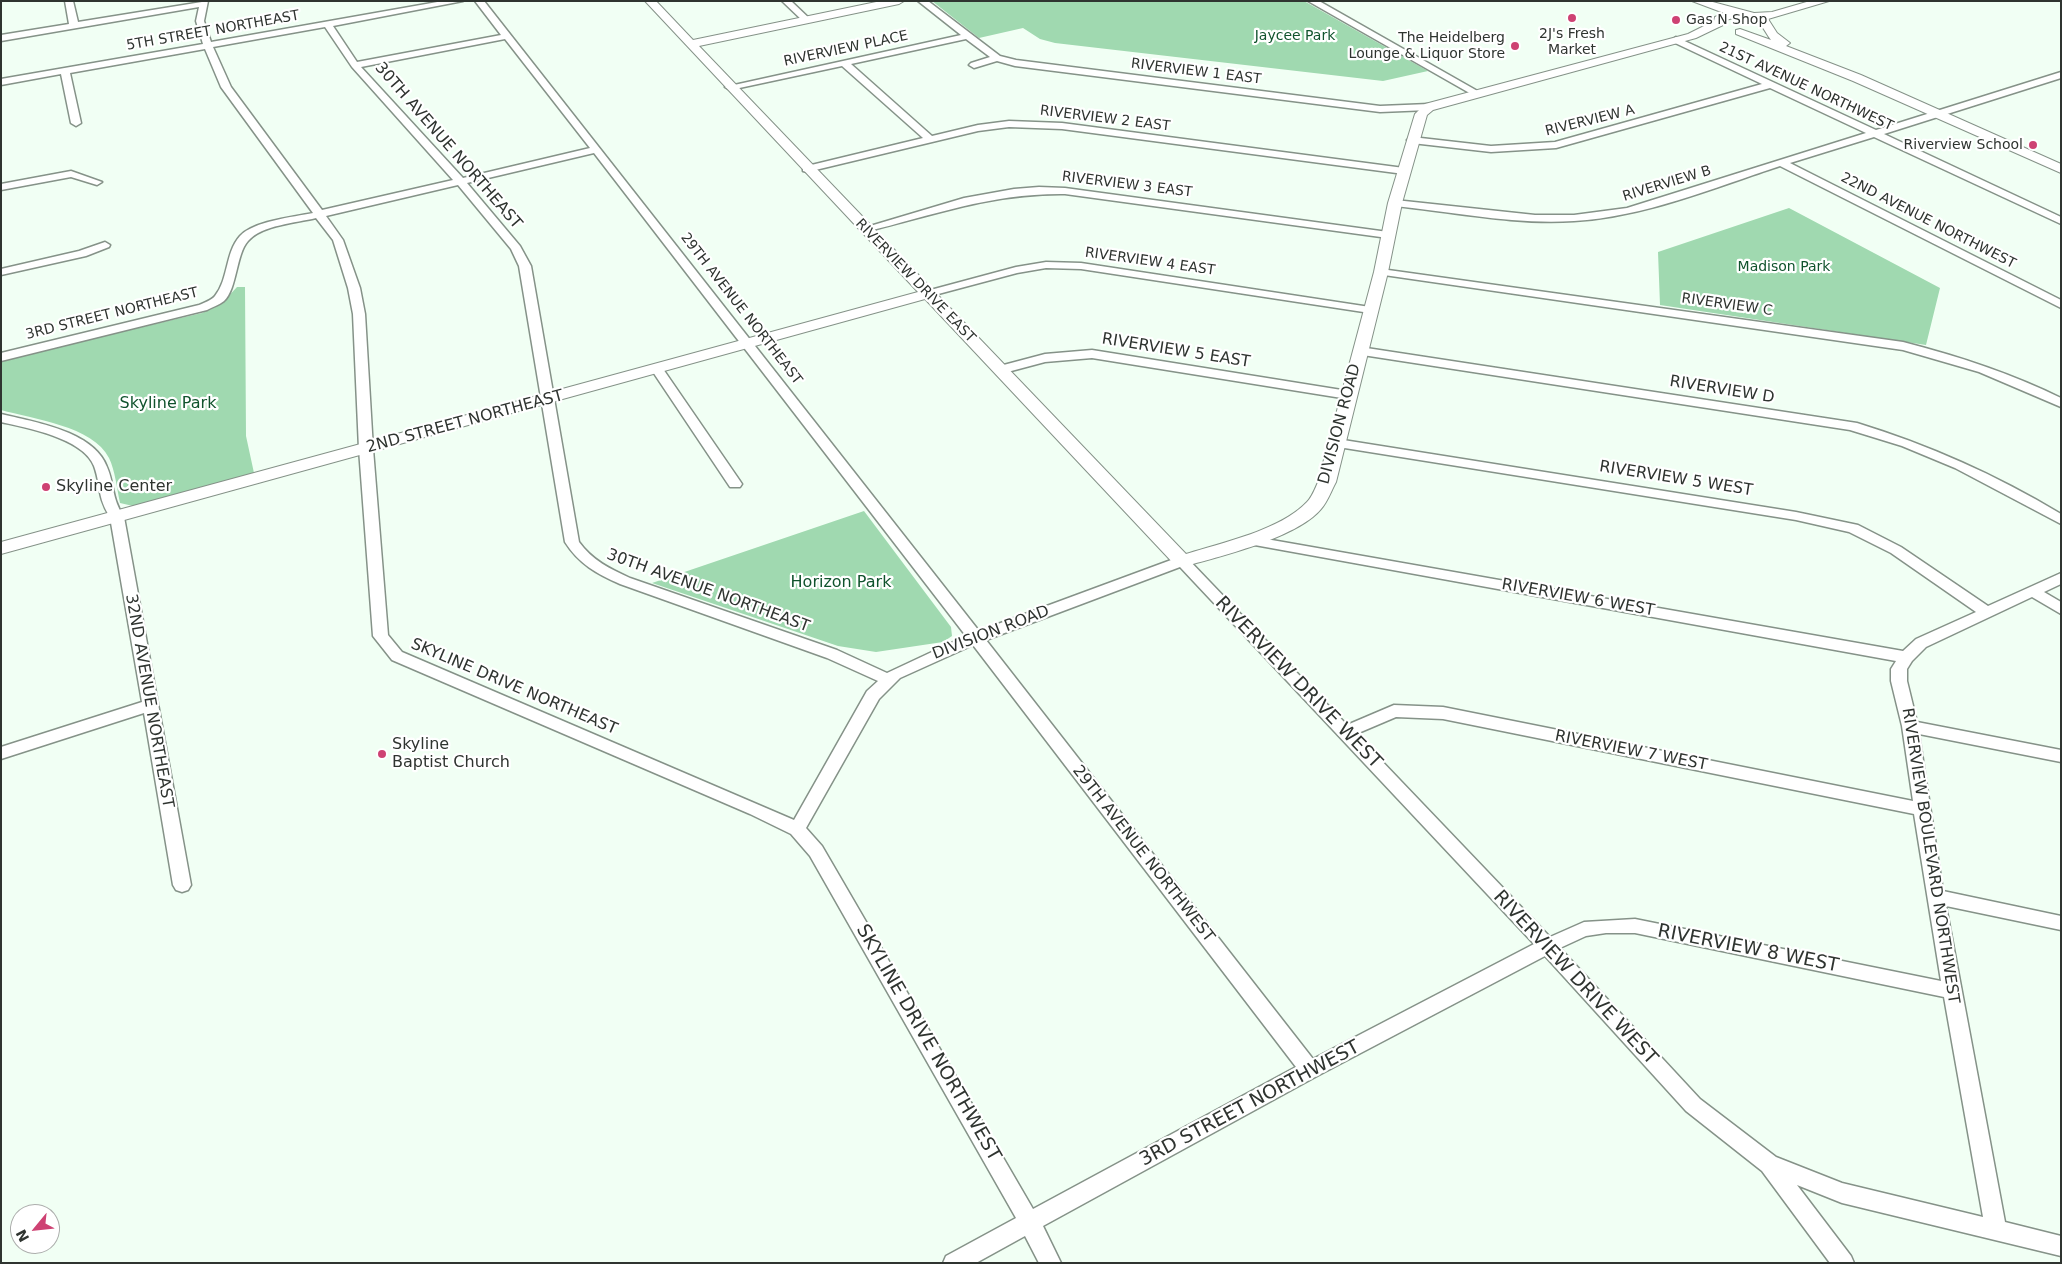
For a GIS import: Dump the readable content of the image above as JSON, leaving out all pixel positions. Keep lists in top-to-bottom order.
{
  "streets": {
    "street": [
      "5TH STREET NORTHEAST",
      "RIVERVIEW PLACE",
      "RIVERVIEW 1 EAST",
      "21ST AVENUE NORTHWEST",
      "RIVERVIEW 2 EAST",
      "RIVERVIEW A",
      "30TH AVENUE NORTHEAST",
      "RIVERVIEW B",
      "RIVERVIEW 3 EAST",
      "22ND AVENUE NORTHWEST",
      "RIVERVIEW 4 EAST",
      "RIVERVIEW DRIVE EAST",
      "RIVERVIEW C",
      "29TH AVENUE NORTHEAST",
      "3RD STREET NORTHEAST",
      "RIVERVIEW 5 EAST",
      "RIVERVIEW D",
      "2ND STREET NORTHEAST",
      "DIVISION ROAD",
      "RIVERVIEW 5 WEST",
      "RIVERVIEW 6 WEST",
      "RIVERVIEW DRIVE WEST",
      "SKYLINE DRIVE NORTHEAST",
      "32ND AVENUE NORTHEAST",
      "RIVERVIEW 7 WEST",
      "29TH AVENUE NORTHWEST",
      "RIVERVIEW BOULEVARD NORTHWEST",
      "RIVERVIEW 8 WEST",
      "SKYLINE DRIVE NORTHWEST",
      "3RD STREET NORTHWEST"
    ]
  },
  "crossings": [
    ["5TH STREET NORTHEAST", "30TH AVENUE NORTHEAST"],
    ["5TH STREET NORTHEAST", "SKYLINE DRIVE NORTHEAST"],
    ["RIVERVIEW PLACE", "RIVERVIEW 1 EAST"],
    ["RIVERVIEW PLACE", "RIVERVIEW DRIVE EAST"],
    ["RIVERVIEW 1 EAST", "DIVISION ROAD"],
    ["21ST AVENUE NORTHWEST", "RIVERVIEW A"],
    ["21ST AVENUE NORTHWEST", "RIVERVIEW B"],
    ["RIVERVIEW 2 EAST", "RIVERVIEW DRIVE EAST"],
    ["RIVERVIEW 2 EAST", "DIVISION ROAD"],
    ["RIVERVIEW A", "DIVISION ROAD"],
    ["30TH AVENUE NORTHEAST", "3RD STREET NORTHEAST"],
    ["30TH AVENUE NORTHEAST", "2ND STREET NORTHEAST"],
    ["30TH AVENUE NORTHEAST", "DIVISION ROAD"],
    ["RIVERVIEW B", "22ND AVENUE NORTHWEST"],
    ["RIVERVIEW B", "DIVISION ROAD"],
    ["RIVERVIEW 3 EAST", "RIVERVIEW DRIVE EAST"],
    ["RIVERVIEW 3 EAST", "DIVISION ROAD"],
    ["RIVERVIEW 4 EAST", "RIVERVIEW DRIVE EAST"],
    ["RIVERVIEW 4 EAST", "2ND STREET NORTHEAST"],
    ["RIVERVIEW 4 EAST", "DIVISION ROAD"],
    ["RIVERVIEW DRIVE EAST", "RIVERVIEW 5 EAST"],
    ["RIVERVIEW DRIVE EAST", "2ND STREET NORTHEAST"],
    ["RIVERVIEW DRIVE EAST", "DIVISION ROAD"],
    ["RIVERVIEW DRIVE EAST", "RIVERVIEW DRIVE WEST"],
    ["RIVERVIEW C", "DIVISION ROAD"],
    ["29TH AVENUE NORTHEAST", "3RD STREET NORTHEAST"],
    ["29TH AVENUE NORTHEAST", "2ND STREET NORTHEAST"],
    ["29TH AVENUE NORTHEAST", "DIVISION ROAD"],
    ["29TH AVENUE NORTHEAST", "29TH AVENUE NORTHWEST"],
    ["3RD STREET NORTHEAST", "SKYLINE DRIVE NORTHEAST"],
    ["RIVERVIEW 5 EAST", "DIVISION ROAD"],
    ["RIVERVIEW D", "DIVISION ROAD"],
    ["2ND STREET NORTHEAST", "SKYLINE DRIVE NORTHEAST"],
    ["2ND STREET NORTHEAST", "32ND AVENUE NORTHEAST"],
    ["DIVISION ROAD", "RIVERVIEW 5 WEST"],
    ["DIVISION ROAD", "RIVERVIEW 6 WEST"],
    ["DIVISION ROAD", "RIVERVIEW DRIVE WEST"],
    ["DIVISION ROAD", "SKYLINE DRIVE NORTHEAST"],
    ["DIVISION ROAD", "29TH AVENUE NORTHWEST"],
    ["DIVISION ROAD", "SKYLINE DRIVE NORTHWEST"],
    ["RIVERVIEW 6 WEST", "RIVERVIEW BOULEVARD NORTHWEST"],
    ["RIVERVIEW DRIVE WEST", "RIVERVIEW 7 WEST"],
    ["RIVERVIEW DRIVE WEST", "RIVERVIEW BOULEVARD NORTHWEST"],
    ["RIVERVIEW DRIVE WEST", "RIVERVIEW 8 WEST"],
    ["RIVERVIEW DRIVE WEST", "3RD STREET NORTHWEST"],
    ["SKYLINE DRIVE NORTHEAST", "SKYLINE DRIVE NORTHWEST"],
    ["RIVERVIEW 7 WEST", "RIVERVIEW BOULEVARD NORTHWEST"],
    ["29TH AVENUE NORTHWEST", "3RD STREET NORTHWEST"],
    ["RIVERVIEW BOULEVARD NORTHWEST", "RIVERVIEW 8 WEST"],
    ["RIVERVIEW 8 WEST", "3RD STREET NORTHWEST"],
    ["SKYLINE DRIVE NORTHWEST", "3RD STREET NORTHWEST"]
  ],
  "parks": [
    "Jaycee Park",
    "Madison Park",
    "Skyline Park",
    "Horizon Park"
  ],
  "places": [
    "2J's Fresh Market",
    "Gas N Shop",
    "The Heidelberg Lounge & Liquor Store",
    "Riverview School",
    "Skyline Center",
    "Skyline Baptist Church"
  ],
  "north": "bottom left"
}
